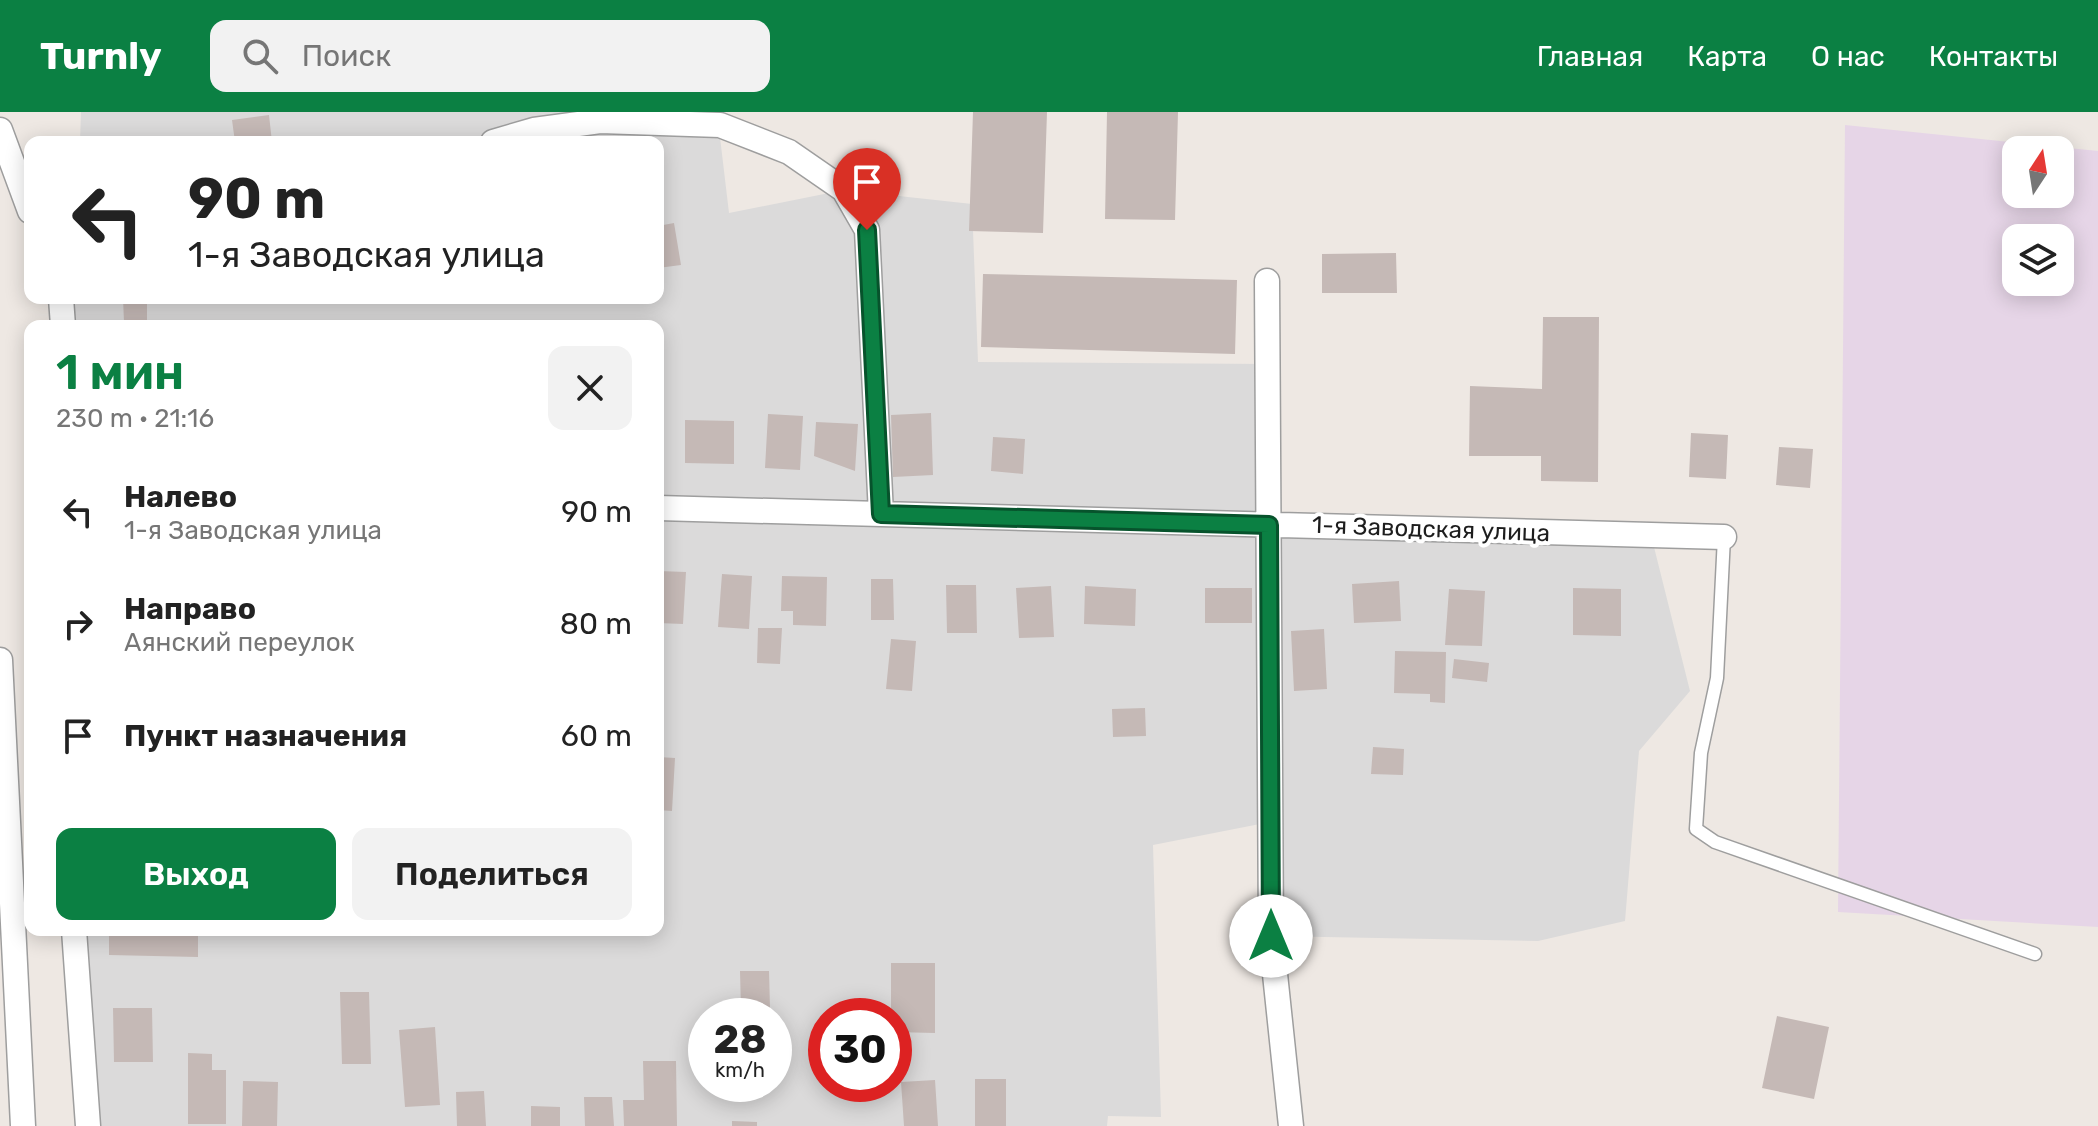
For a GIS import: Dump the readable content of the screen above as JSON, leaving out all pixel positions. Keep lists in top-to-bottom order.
{
  "streets": {
    "street": ["1-я Заводская улица"]
  },
  "north": "top",
  "page": {
    "header": "Turnly",
    "search": "Поиск",
    "nav": [
      "Главная",
      "Карта",
      "О нас",
      "Контакты"
    ],
    "turn": ["90 m", "1-я Заводская улица"],
    "heading": ["1 мин", "230 m · 21:16"],
    "list": [
      {
        "name": "Налево",
        "note": "1-я Заводская улица",
        "value": "90 m"
      },
      {
        "name": "Направо",
        "note": "Аянский переулок",
        "value": "80 m"
      },
      {
        "name": "Пункт назначения",
        "value": "60 m"
      }
    ],
    "buttons": ["Выход", "Поделиться"],
    "speed": "28 km/h",
    "limit": "30"
  }
}
